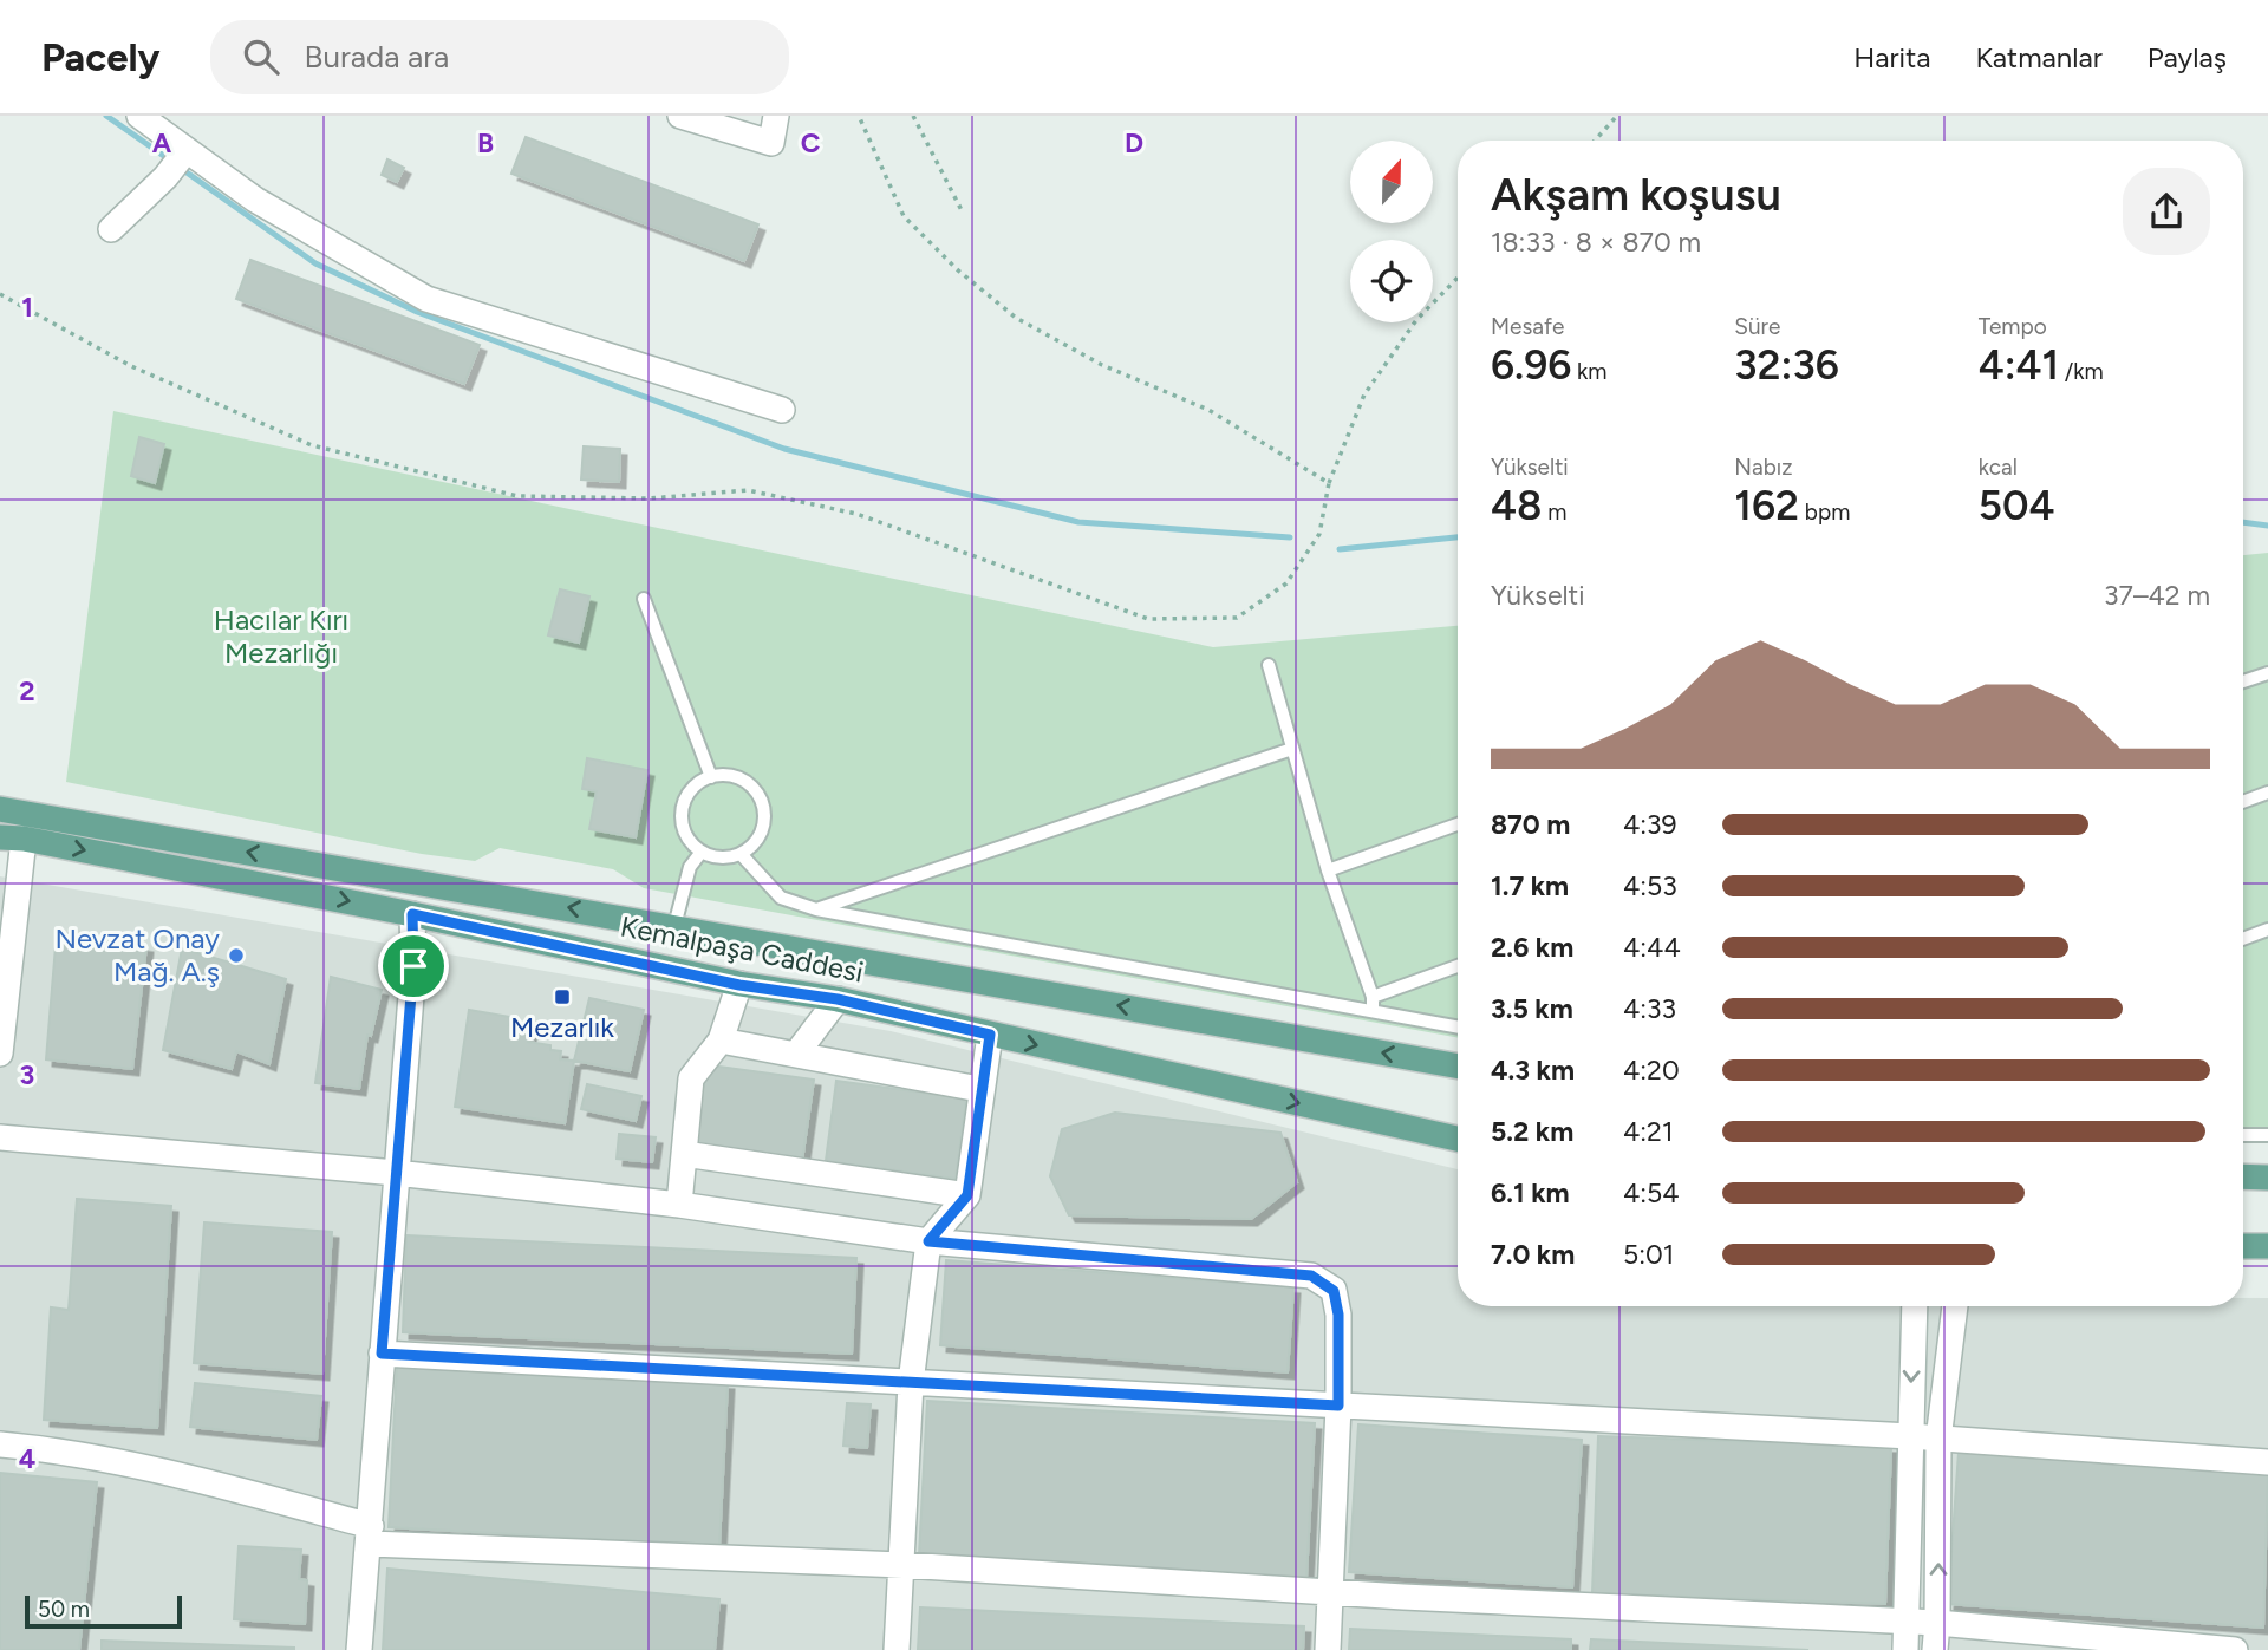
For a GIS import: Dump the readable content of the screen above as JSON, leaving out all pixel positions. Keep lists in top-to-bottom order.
{
  "streets": {
    "main road": ["Kemalpaşa Caddesi"]
  },
  "parks": ["Hacılar Kırı Mezarlığı"],
  "places": {
    "other": ["Nevzat Onay Mağ. A.ş"],
    "transit": ["Mezarlık"]
  },
  "scale_bar": "50 m",
  "north": "top",
  "page": {
    "header": "Pacely",
    "search": "Burada ara",
    "nav": ["Harita", "Katmanlar", "Paylaş"],
    "heading": ["Akşam koşusu", "18:33 · 8 × 870 m"],
    "stats": [
      ["Mesafe", "6.96 km"],
      ["Süre", "32:36"],
      ["Tempo", "4:41 /km"],
      ["Yükselti", "48 m"],
      ["Nabız", "162 bpm"],
      ["kcal", "504"]
    ],
    "chart": ["Yükselti", "37–42 m"],
    "list": [
      {
        "name": "870 m",
        "note": "4:39"
      },
      {
        "name": "1.7 km",
        "note": "4:53"
      },
      {
        "name": "2.6 km",
        "note": "4:44"
      },
      {
        "name": "3.5 km",
        "note": "4:33"
      },
      {
        "name": "4.3 km",
        "note": "4:20"
      },
      {
        "name": "5.2 km",
        "note": "4:21"
      },
      {
        "name": "6.1 km",
        "note": "4:54"
      },
      {
        "name": "7.0 km",
        "note": "5:01"
      }
    ],
    "scale": "50 m"
  },
  "grid": {
    "columns": [
      "A",
      "B",
      "C",
      "D"
    ],
    "rows": [
      "1",
      "2",
      "3",
      "4"
    ]
  }
}
